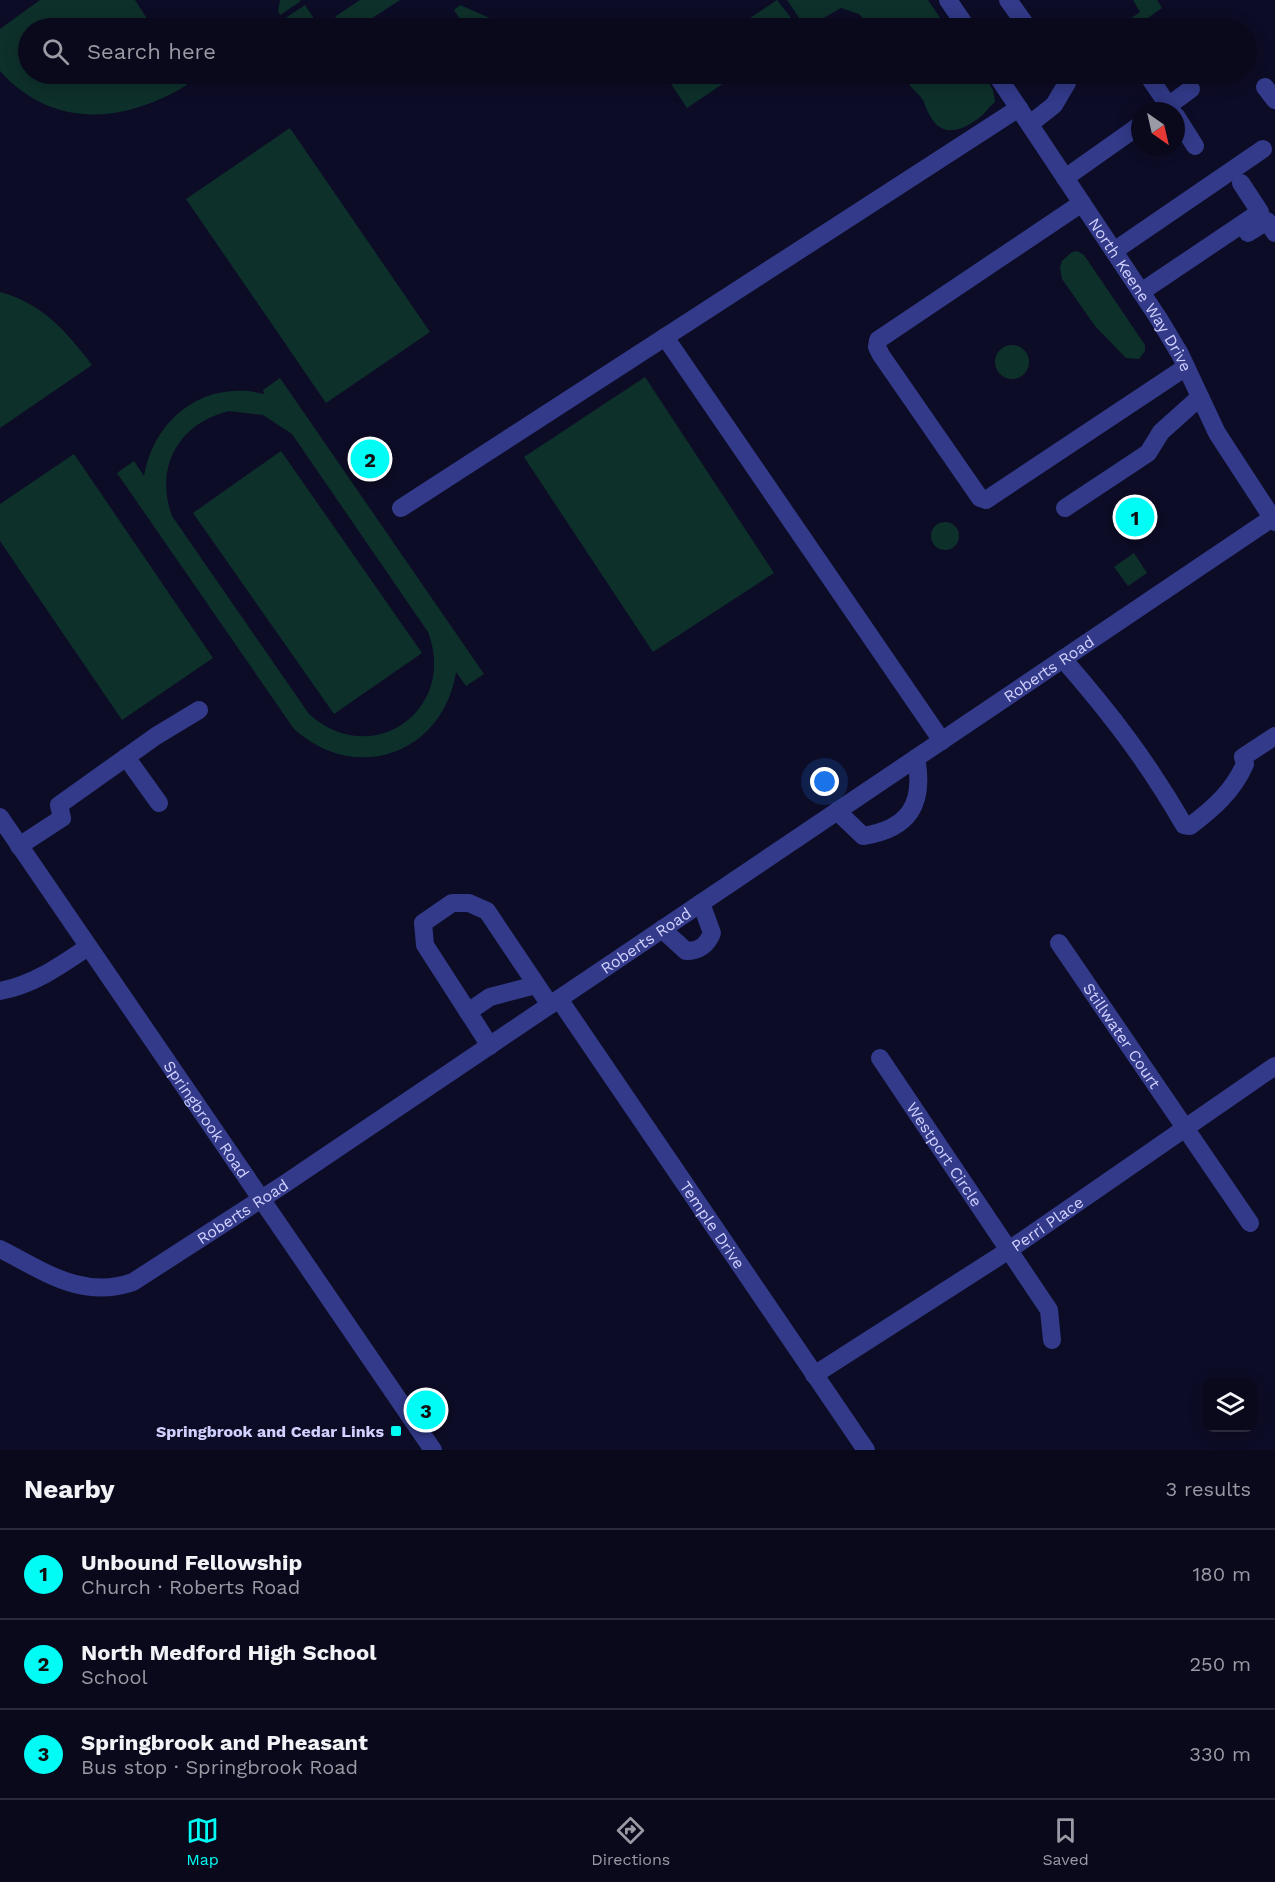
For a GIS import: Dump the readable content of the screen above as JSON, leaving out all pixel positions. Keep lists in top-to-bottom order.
{
  "streets": {
    "street": [
      "North Keene Way Drive",
      "Roberts Road",
      "Stillwater Court",
      "Springbrook Road",
      "Westport Circle",
      "Perri Place",
      "Temple Drive"
    ]
  },
  "crossings": [
    ["North Keene Way Drive", "Roberts Road"],
    ["Roberts Road", "Springbrook Road"],
    ["Roberts Road", "Temple Drive"],
    ["Stillwater Court", "Perri Place"],
    ["Westport Circle", "Perri Place"],
    ["Perri Place", "Temple Drive"]
  ],
  "places": {
    "transit": ["Springbrook and Cedar Links"]
  },
  "north": "bottom right",
  "page": {
    "search": "Search here",
    "pins": ["2", "1", "3"],
    "heading": ["Nearby", "3 results"],
    "list": [
      {
        "mark": "1",
        "name": "Unbound Fellowship",
        "note": "Church · Roberts Road",
        "value": "180 m"
      },
      {
        "mark": "2",
        "name": "North Medford High School",
        "note": "School",
        "value": "250 m"
      },
      {
        "mark": "3",
        "name": "Springbrook and Pheasant",
        "note": "Bus stop · Springbrook Road",
        "value": "330 m"
      }
    ],
    "nav": ["Map", "Directions", "Saved"]
  }
}
